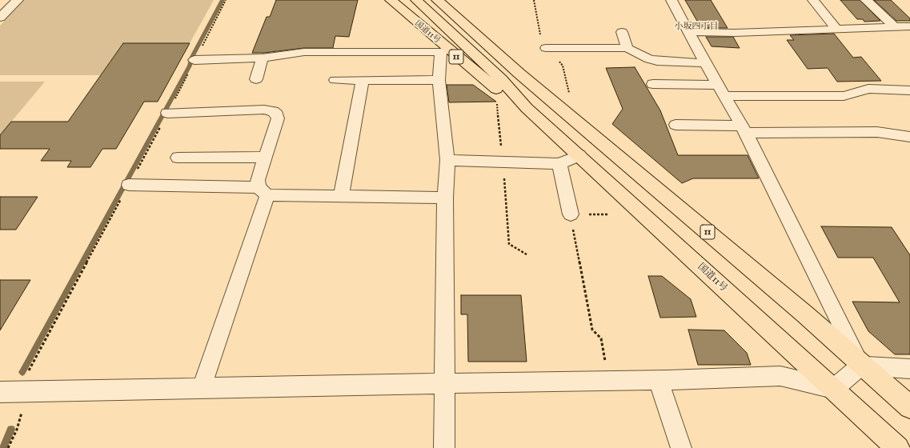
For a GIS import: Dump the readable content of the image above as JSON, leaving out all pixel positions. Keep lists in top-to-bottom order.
{
  "streets": {
    "highway": ["国道11号", "11"]
  },
  "districts": ["小坂四丁目"]
}
